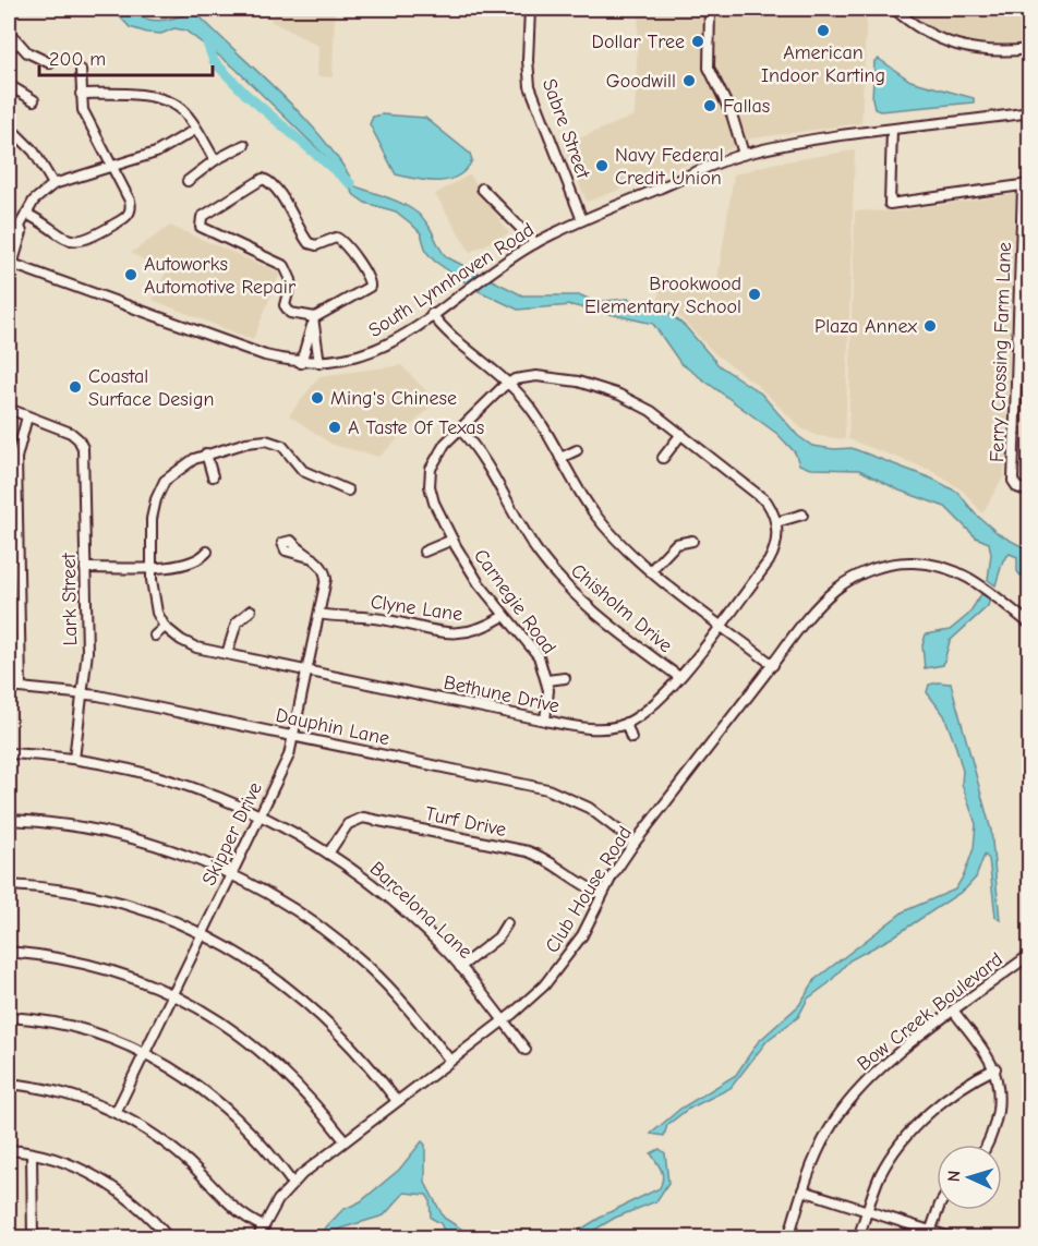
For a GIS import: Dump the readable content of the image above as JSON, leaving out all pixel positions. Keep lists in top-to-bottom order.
{
  "streets": {
    "street": [
      "Sabre Street",
      "South Lynnhaven Road",
      "Ferry Crossing Farm Lane",
      "Lark Street",
      "Carnegie Road",
      "Clyne Lane",
      "Chisholm Drive",
      "Bethune Drive",
      "Dauphin Lane",
      "Turf Drive",
      "Skipper Drive",
      "Club House Road",
      "Barcelona Lane",
      "Bow Creek Boulevard"
    ]
  },
  "crossings": [
    ["Sabre Street", "South Lynnhaven Road"],
    ["Lark Street", "Dauphin Lane"],
    ["Lark Street", "Barcelona Lane"],
    ["Carnegie Road", "Clyne Lane"],
    ["Carnegie Road", "Chisholm Drive"],
    ["Carnegie Road", "Bethune Drive"],
    ["Clyne Lane", "Skipper Drive"],
    ["Chisholm Drive", "Bethune Drive"],
    ["Bethune Drive", "Skipper Drive"],
    ["Dauphin Lane", "Skipper Drive"],
    ["Dauphin Lane", "Club House Road"],
    ["Turf Drive", "Club House Road"],
    ["Turf Drive", "Barcelona Lane"],
    ["Skipper Drive", "Barcelona Lane"],
    ["Club House Road", "Barcelona Lane"]
  ],
  "places": [
    "American Indoor Karting",
    "Dollar Tree",
    "Goodwill",
    "Fallas",
    "Navy Federal Credit Union",
    "Autoworks Automotive Repair",
    "Brookwood Elementary School",
    "Plaza Annex",
    "Coastal Surface Design",
    "Ming's Chinese",
    "A Taste Of Texas"
  ],
  "scale_bar": "200 m",
  "north": "left"
}
